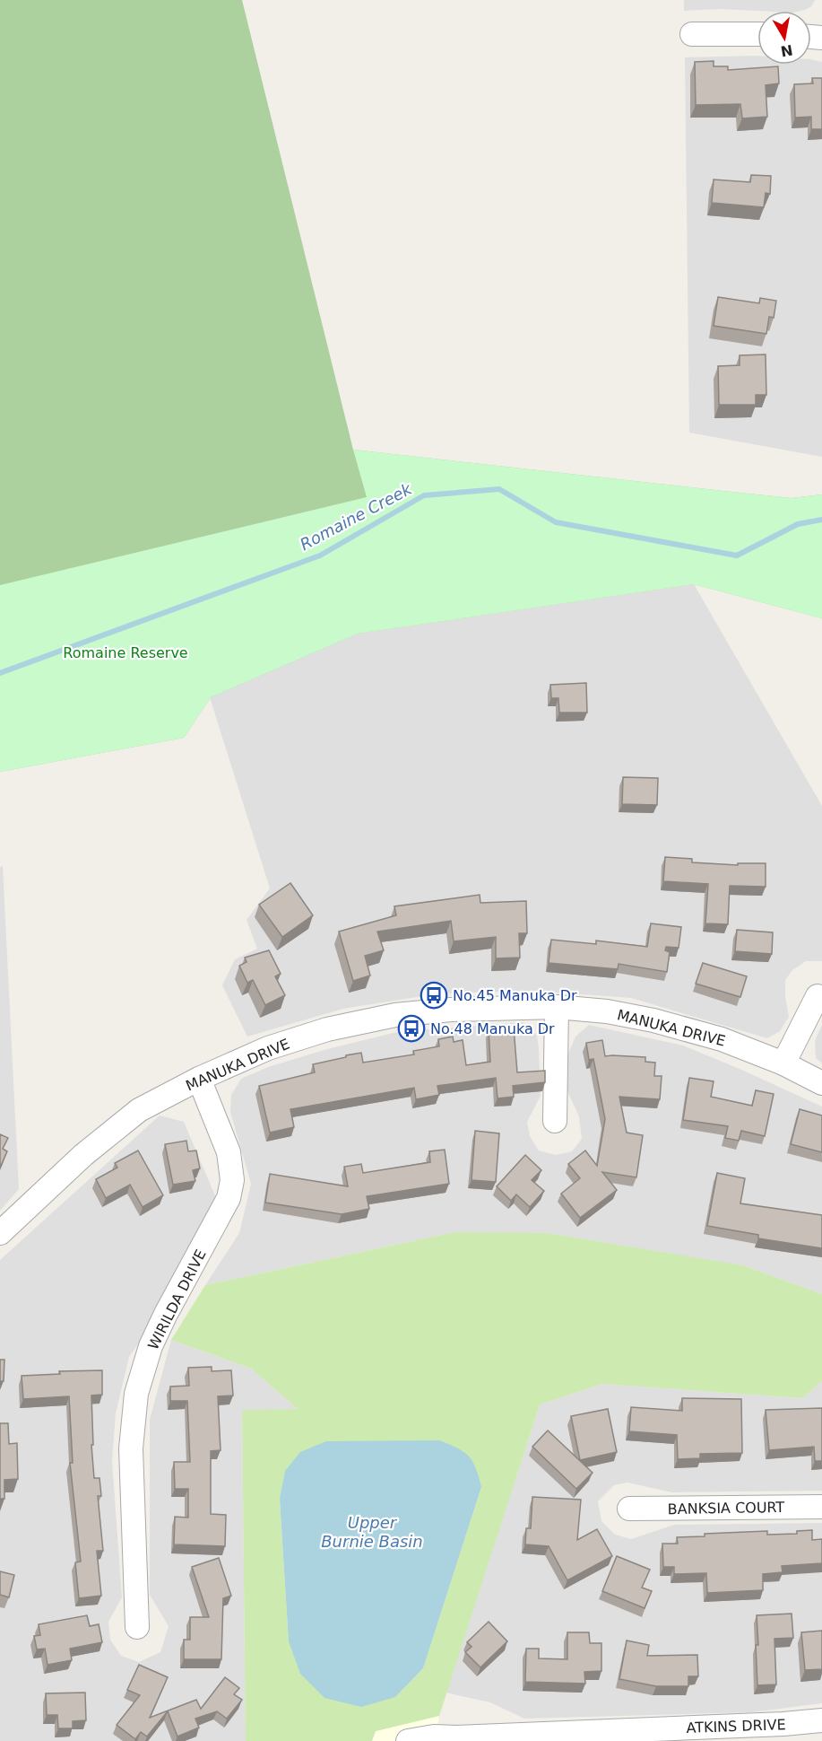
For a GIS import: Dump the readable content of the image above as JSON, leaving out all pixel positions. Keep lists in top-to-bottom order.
{
  "streets": {
    "street": [
      "MANUKA DRIVE",
      "WIRILDA DRIVE",
      "BANKSIA COURT",
      "ATKINS DRIVE"
    ]
  },
  "crossings": [
    ["MANUKA DRIVE", "WIRILDA DRIVE"]
  ],
  "water": ["Romaine Creek", "Upper Burnie Basin"],
  "parks": ["Romaine Reserve"],
  "places": {
    "bus stop": ["No.45 Manuka Dr", "No.48 Manuka Dr"]
  },
  "north": "bottom"
}
